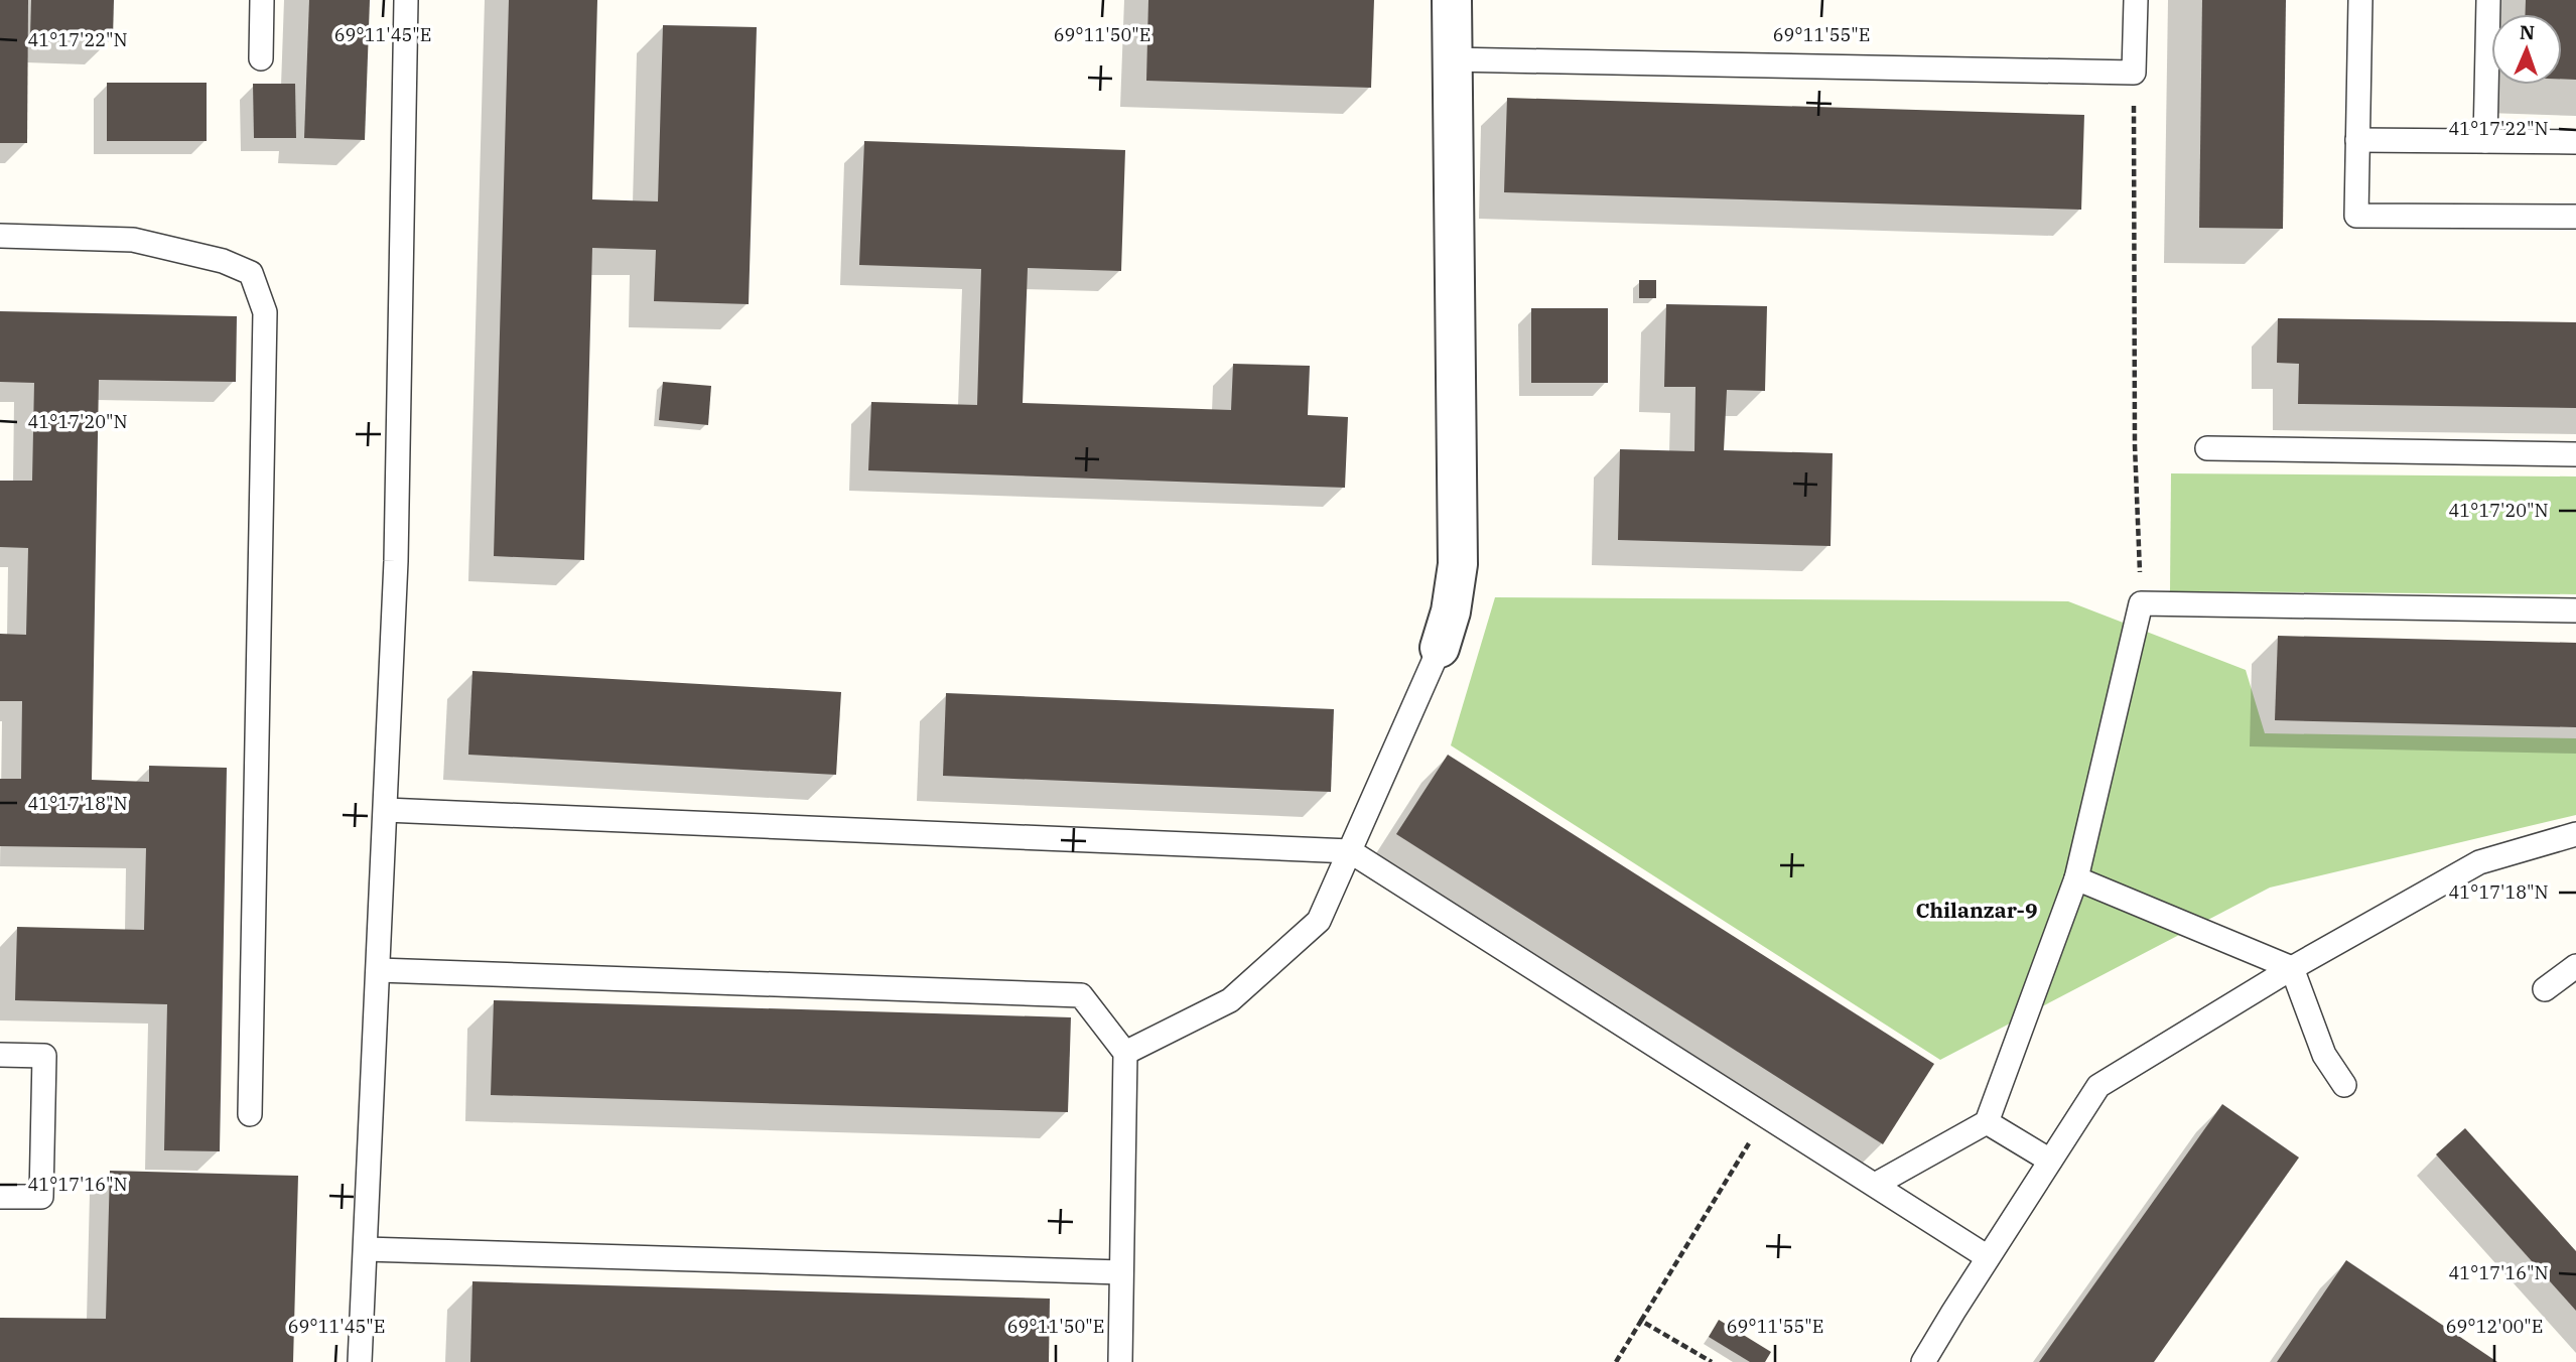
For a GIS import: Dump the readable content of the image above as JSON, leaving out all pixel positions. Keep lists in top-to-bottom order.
{
  "districts": ["Chilanzar-9"],
  "north": "top",
  "coordinates": [
    "69°11'45\"E",
    "69°11'50\"E",
    "69°11'55\"E",
    "41°17'22\"N",
    "41°17'20\"N",
    "41°17'18\"N",
    "41°17'16\"N",
    "69°12'00\"E"
  ]
}
